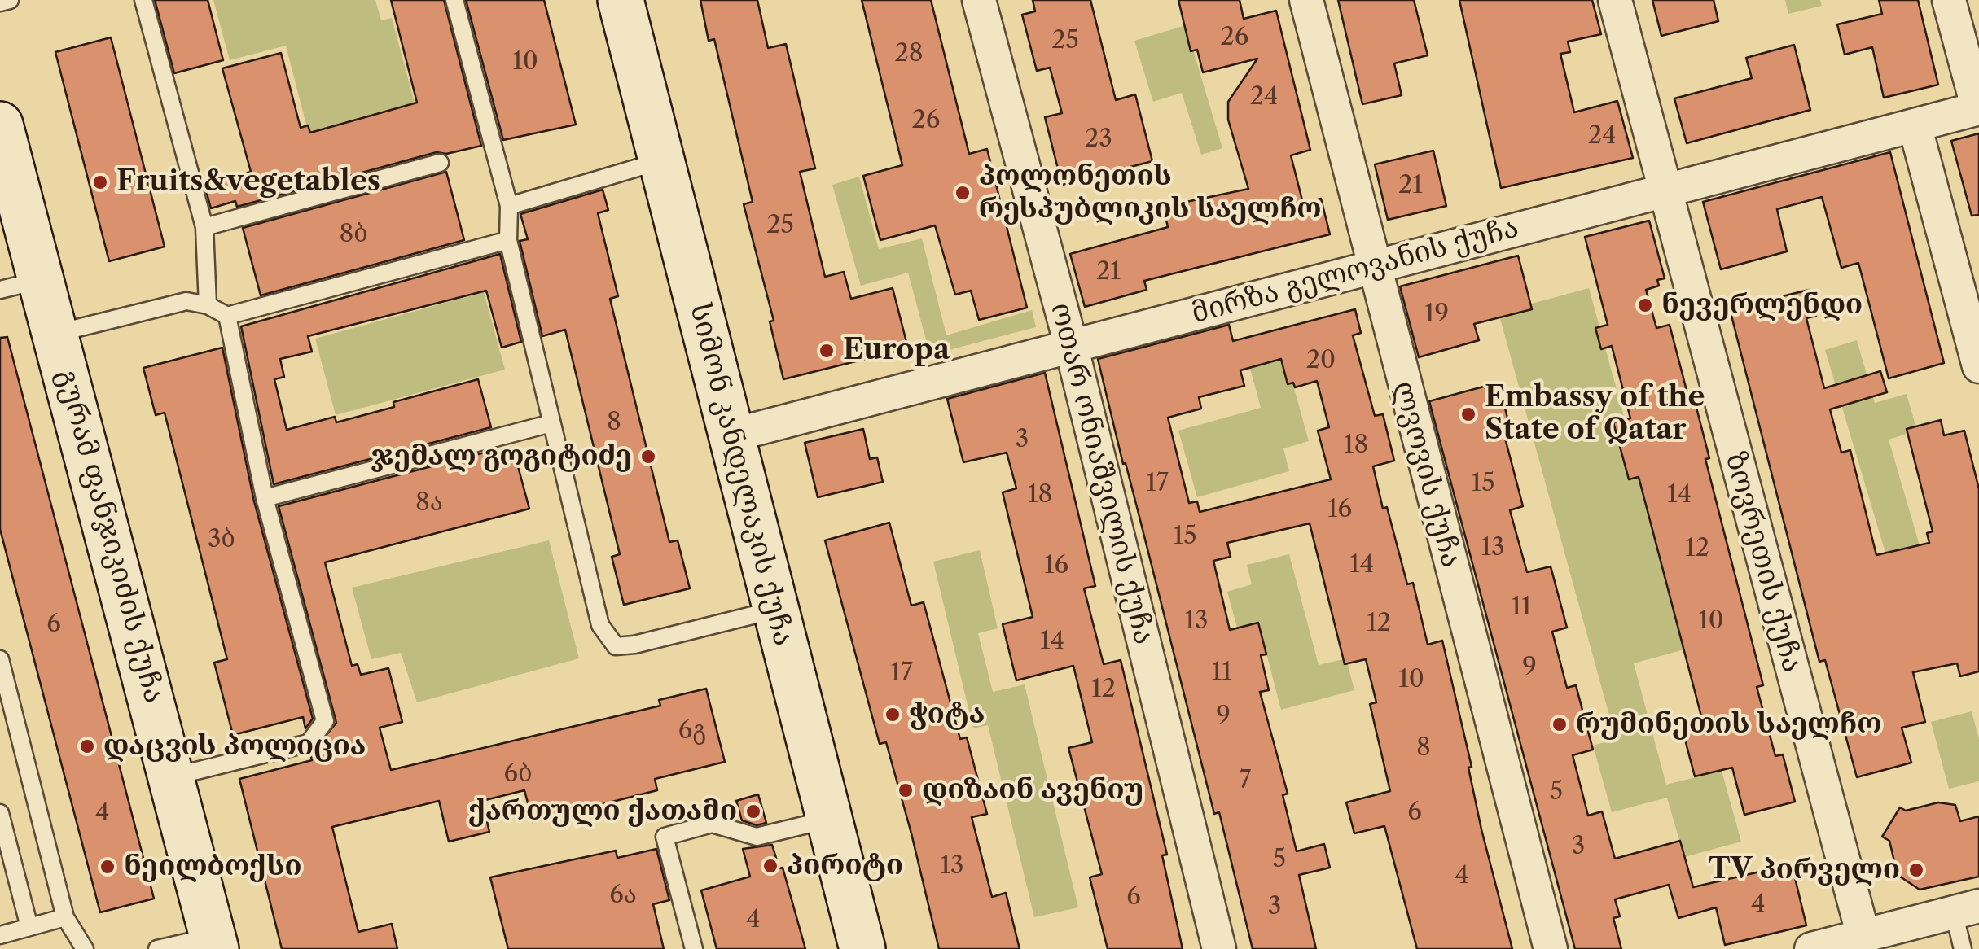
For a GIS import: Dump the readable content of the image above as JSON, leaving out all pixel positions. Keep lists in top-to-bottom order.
{
  "streets": {
    "main road": ["სიმონ კანდელაკის ქუჩა", "გურამ ფანჯიკიძის ქუჩა"],
    "street": [
      "მირზა გელოვანის ქუჩა",
      "ოთარ ონიაშვილის ქუჩა",
      "ლვოვის ქუჩა",
      "ზოვრეთის ქუჩა"
    ]
  },
  "crossings": [
    ["მირზა გელოვანის ქუჩა", "ოთარ ონიაშვილის ქუჩა"],
    ["მირზა გელოვანის ქუჩა", "სიმონ კანდელაკის ქუჩა"],
    ["მირზა გელოვანის ქუჩა", "ლვოვის ქუჩა"],
    ["მირზა გელოვანის ქუჩა", "ზოვრეთის ქუჩა"]
  ],
  "places": [
    "Fruits&vegetables",
    "პოლონეთის რესპუბლიკის საელჩო",
    "ნევერლენდი",
    "Europa",
    "Embassy of the State of Qatar",
    "ჯემალ გოგიტიძე",
    "ჭიტა",
    "რუმინეთის საელჩო",
    "დაცვის პოლიცია",
    "დიზაინ ავენიუ",
    "ქართული ქათამი",
    "პირიტი",
    "ნეილბოქსი",
    "TV პირველი"
  ],
  "house_numbers": [
    "26",
    "25",
    "28",
    "10",
    "24",
    "26",
    "24",
    "23",
    "21",
    "25",
    "8ბ",
    "21",
    "19",
    "20",
    "8",
    "3",
    "18",
    "17",
    "15",
    "18",
    "14",
    "8ა",
    "16",
    "15",
    "3ბ",
    "13",
    "12",
    "14",
    "16",
    "11",
    "13",
    "10",
    "12",
    "6",
    "14",
    "9",
    "11",
    "17",
    "10",
    "12",
    "9",
    "6გ",
    "8",
    "6ბ",
    "7",
    "5",
    "6",
    "4",
    "3",
    "5",
    "13",
    "4",
    "6ა",
    "6",
    "4",
    "3",
    "4"
  ]
}
